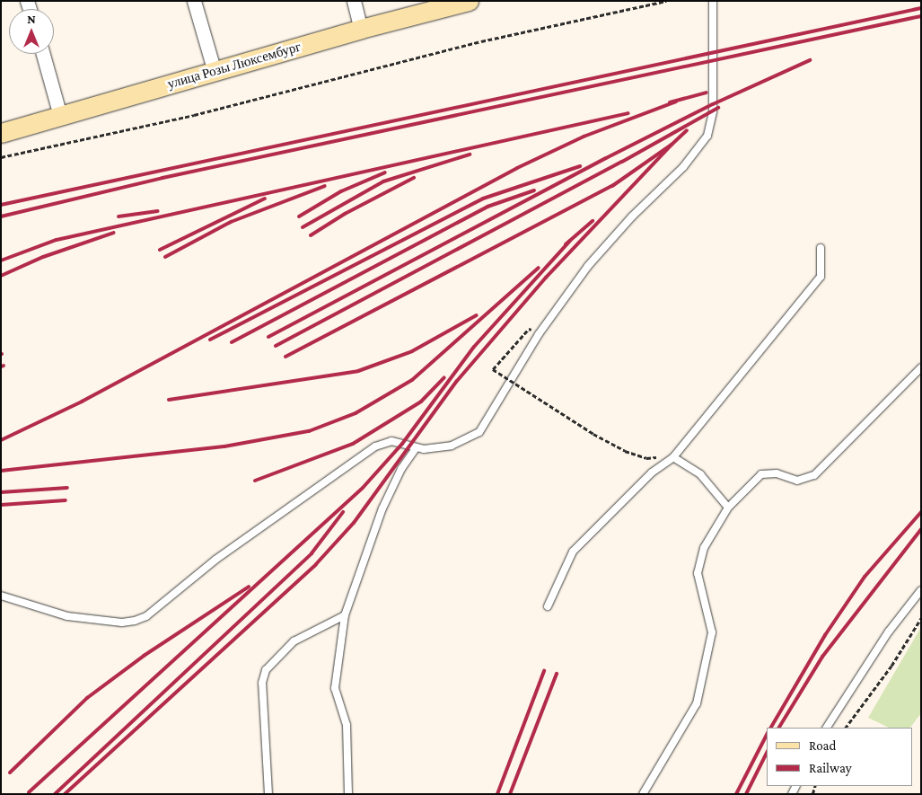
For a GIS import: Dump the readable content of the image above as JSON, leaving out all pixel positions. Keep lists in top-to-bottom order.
{
  "streets": {
    "street": ["улица Розы Люксембург"]
  },
  "legend": ["Road", "Railway"],
  "north": "top"
}
